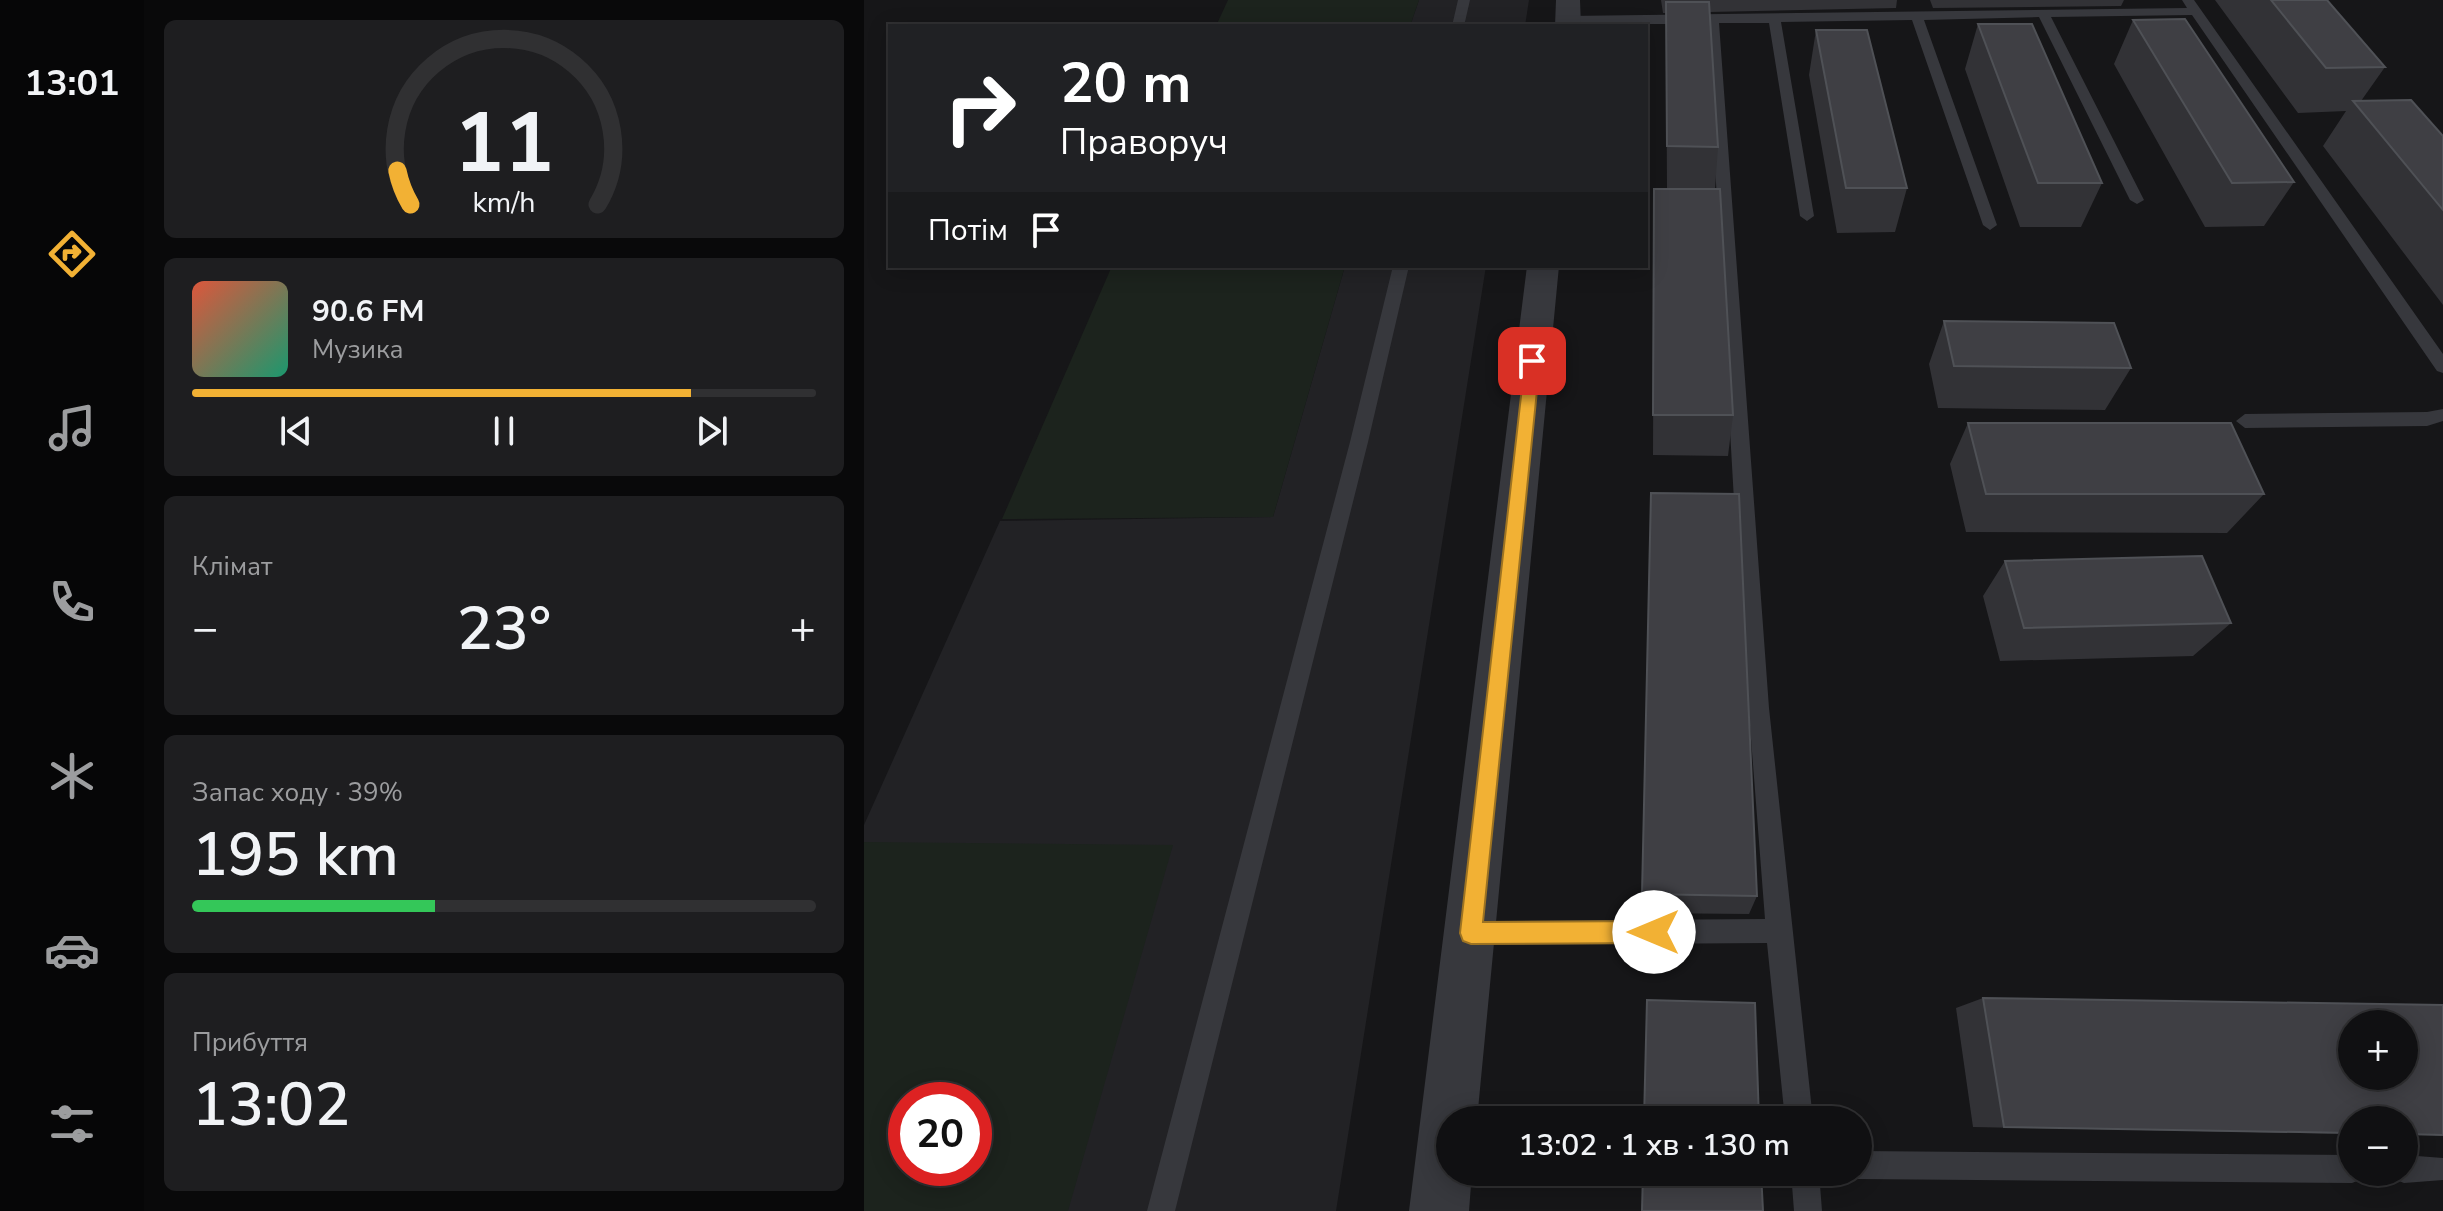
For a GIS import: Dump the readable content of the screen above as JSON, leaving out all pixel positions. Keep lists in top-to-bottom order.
{
  "page": {
    "tabs": "13:01",
    "turn": ["20 m", "Праворуч"],
    "then": "Потім",
    "song": ["90.6 FM", "Музика"],
    "tile": [
      "Клімат",
      ["Запас ходу · 39%", "195 km"],
      ["Прибуття", "13:02"]
    ],
    "heat": ["−", "23°", "+"],
    "map_buttons": ["+", "−"],
    "limit": "20",
    "trip": "13:02 · 1 хв · 130 m",
    "gauge": ["11", "km/h"]
  }
}
